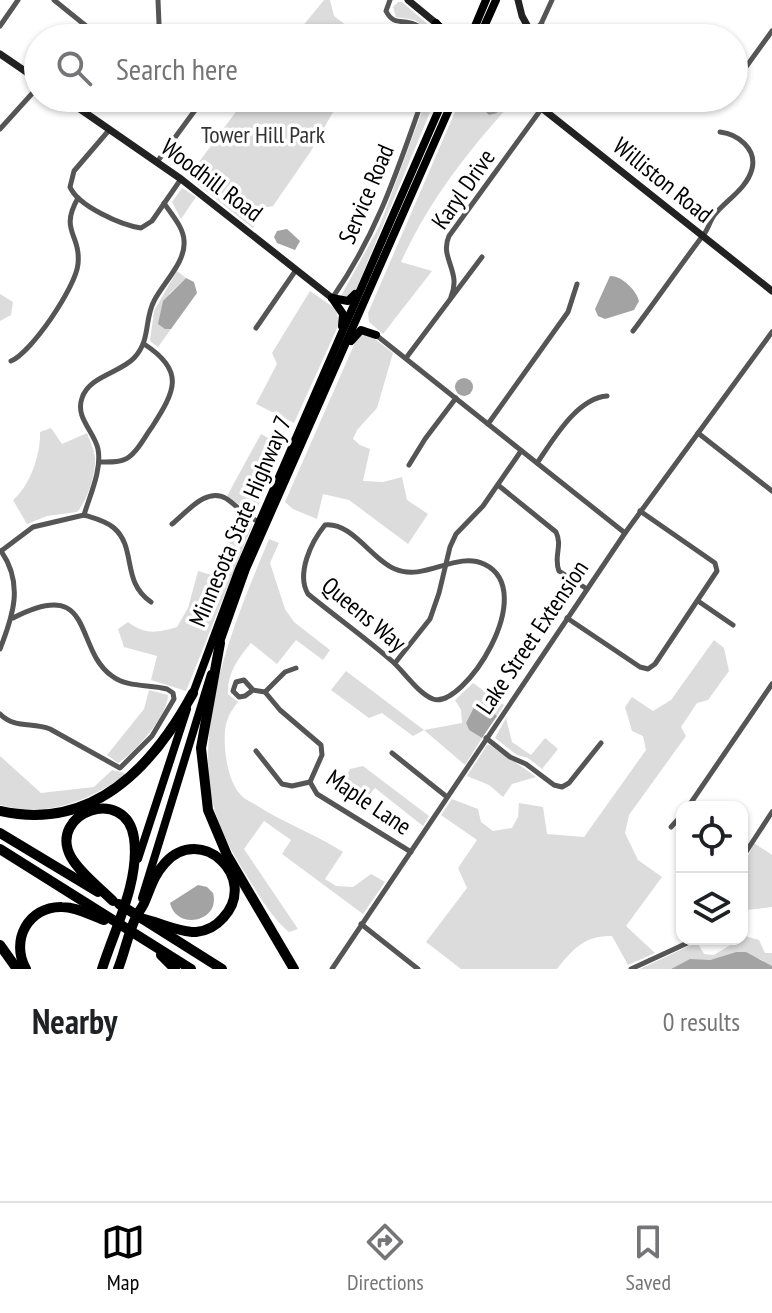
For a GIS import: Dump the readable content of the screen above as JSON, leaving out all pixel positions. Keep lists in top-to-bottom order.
{
  "streets": {
    "highway": ["Minnesota State Highway 7"],
    "street": [
      "Woodhill Road",
      "Williston Road",
      "Karyl Drive",
      "Service Road",
      "Queens Way",
      "Lake Street Extension",
      "Maple Lane"
    ]
  },
  "crossings": [
    ["Woodhill Road", "Service Road"],
    ["Lake Street Extension", "Maple Lane"]
  ],
  "parks": ["Tower Hill Park"],
  "page": {
    "search": "Search here",
    "heading": ["Nearby", "0 results"],
    "nav": ["Map", "Directions", "Saved"]
  }
}
